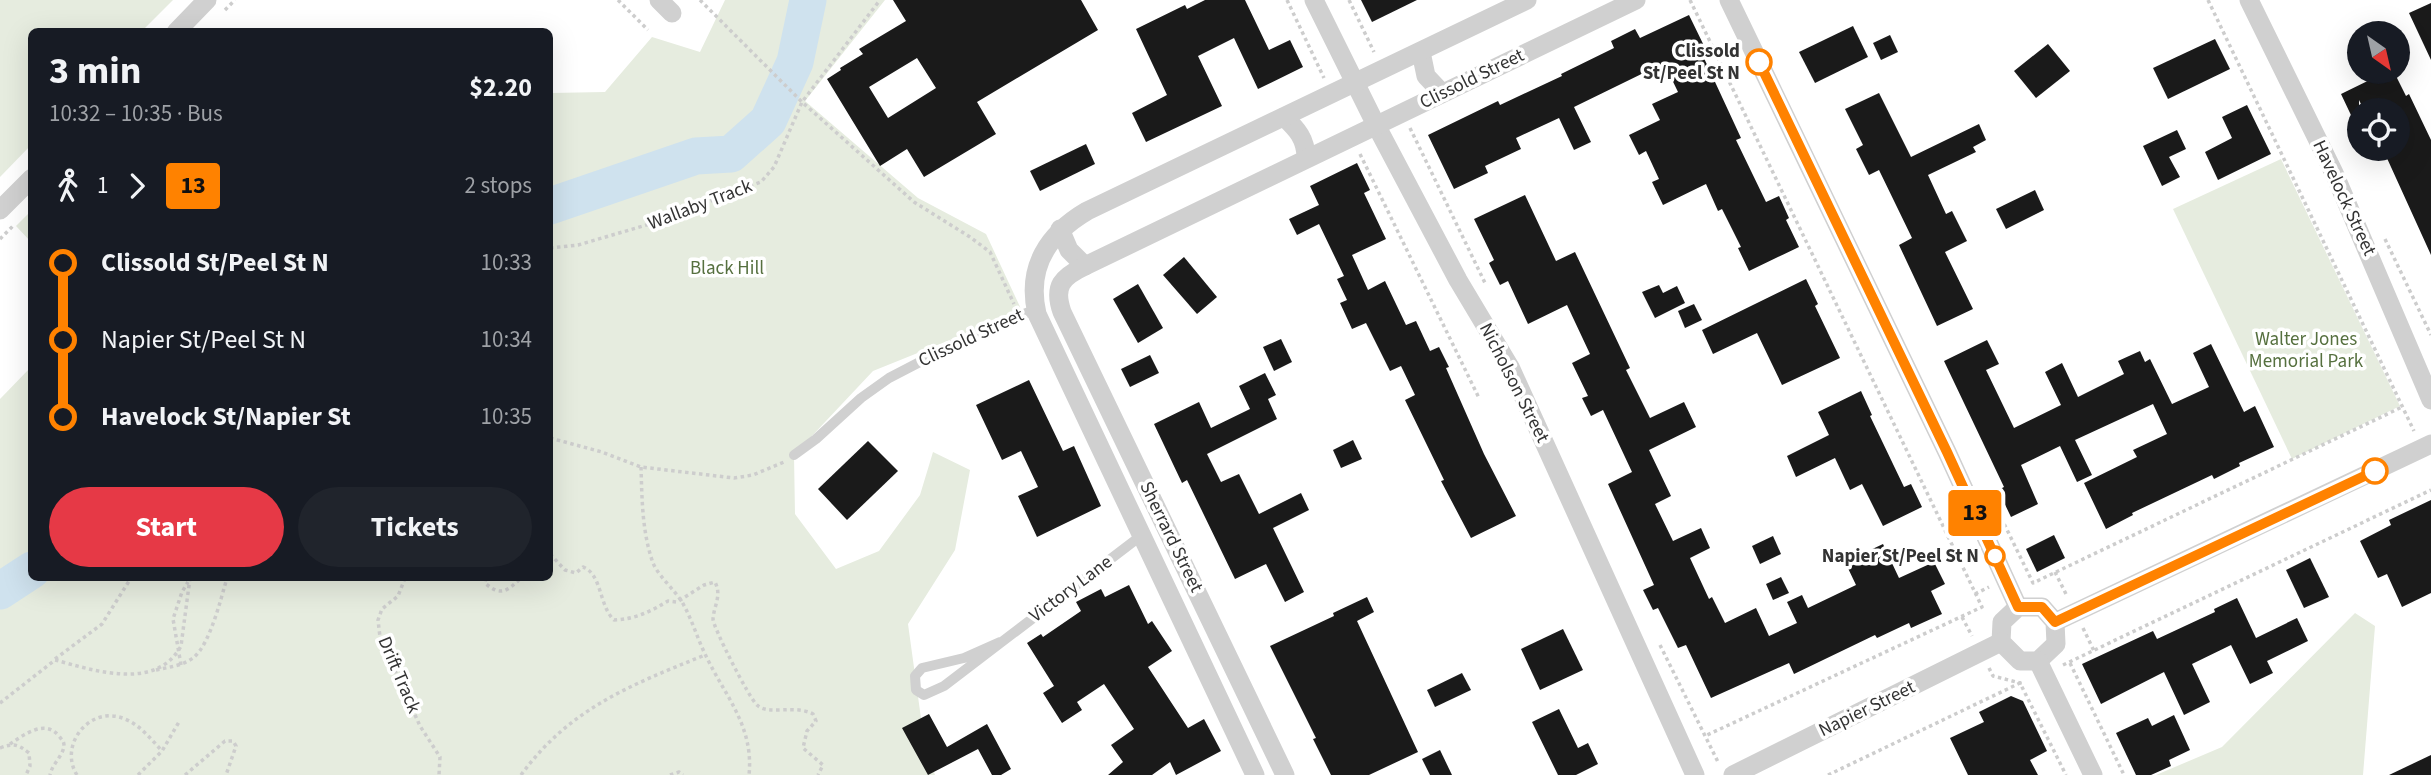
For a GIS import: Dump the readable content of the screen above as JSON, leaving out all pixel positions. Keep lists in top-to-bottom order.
{
  "streets": {
    "street": [
      "Clissold Street",
      "Havelock Street",
      "Nicholson Street",
      "Sherrard Street",
      "Napier Street"
    ],
    "lane": ["Victory Lane"],
    "path": ["Wallaby Track", "Drift Track"]
  },
  "crossings": [
    ["Clissold Street", "Nicholson Street"],
    ["Clissold Street", "Sherrard Street"],
    ["Sherrard Street", "Victory Lane"]
  ],
  "parks": ["Black Hill", "Walter Jones Memorial Park"],
  "places": ["Clissold St/Peel St N", "Napier St/Peel St N"],
  "lines": ["bus line 13"],
  "north": "bottom right",
  "page": {
    "on_map": "13",
    "heading": ["3 min", "10:32 – 10:35 · Bus", "$2.20"],
    "legs": ["1", "13", "2 stops"],
    "list": [
      {
        "name": "Clissold St/Peel St N",
        "value": "10:33"
      },
      {
        "name": "Napier St/Peel St N",
        "value": "10:34"
      },
      {
        "name": "Havelock St/Napier St",
        "value": "10:35"
      }
    ],
    "buttons": ["Start", "Tickets"]
  }
}
